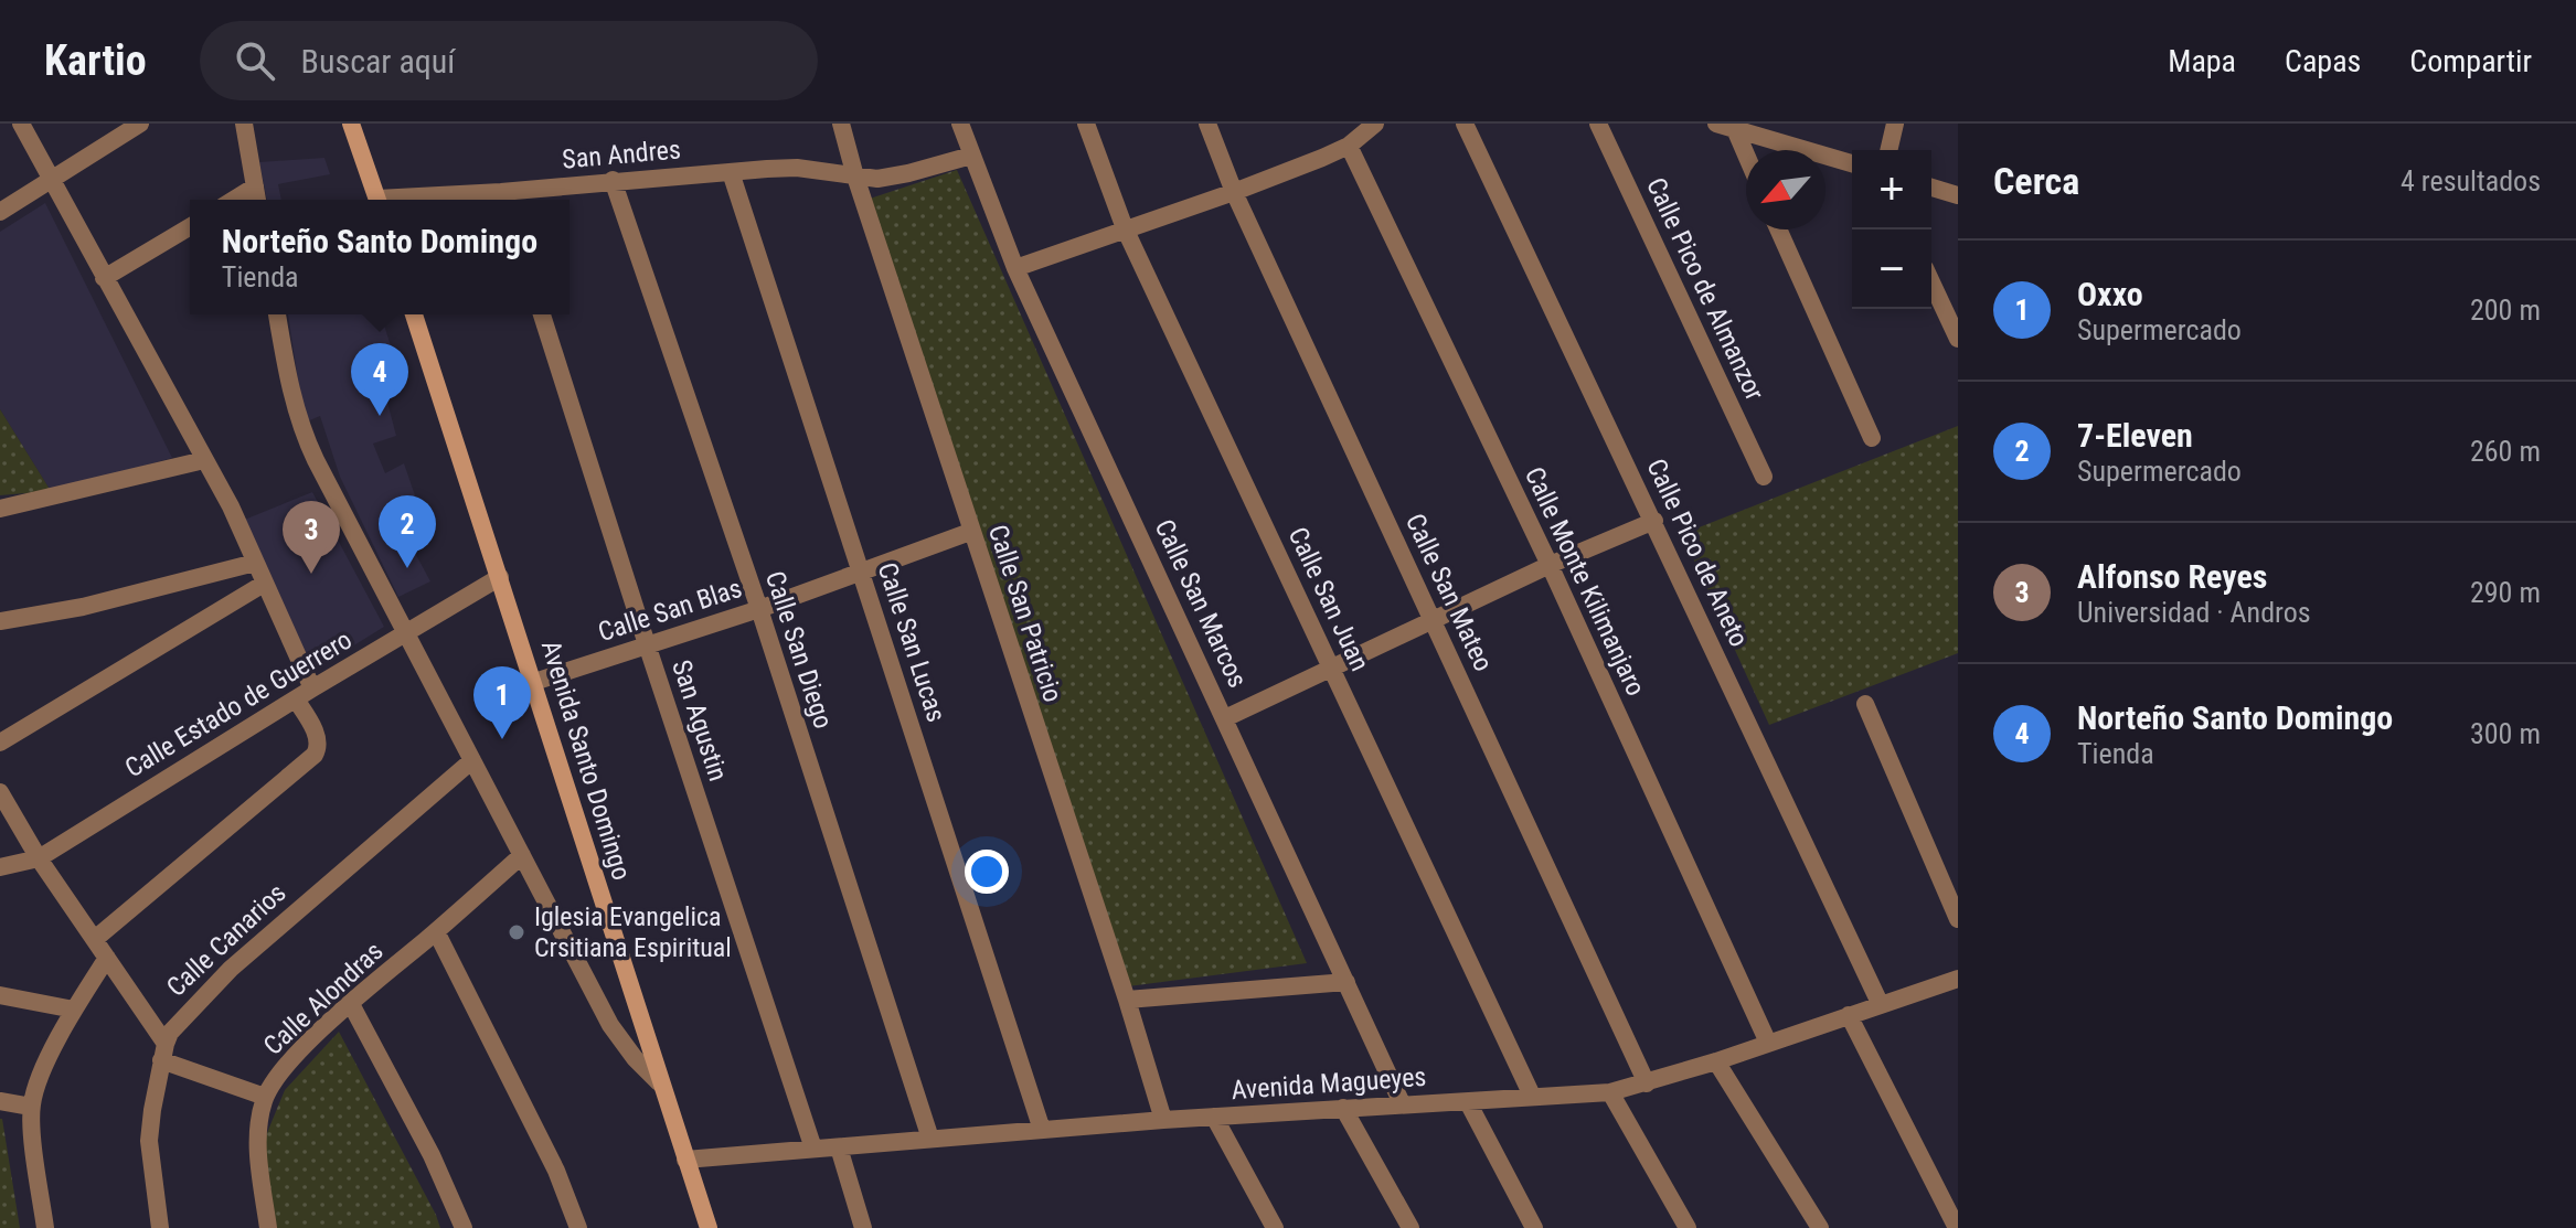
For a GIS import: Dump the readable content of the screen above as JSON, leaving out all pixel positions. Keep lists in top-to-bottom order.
{
  "streets": {
    "main road": ["Avenida Santo Domingo"],
    "street": [
      "San Andres",
      "Calle Pico de Almanzor",
      "Calle Pico de Aneto",
      "Calle Monte Kilimanjaro",
      "Calle San Mateo",
      "Calle San Juan",
      "Calle San Marcos",
      "Calle San Blas",
      "Calle San Patricio",
      "Calle San Lucas",
      "Calle San Diego",
      "Calle Estado de Guerrero",
      "San Agustin",
      "Calle Canarios",
      "Calle Alondras",
      "Avenida Magueyes"
    ]
  },
  "crossings": [
    ["San Andres", "Calle San Marcos"],
    ["San Andres", "Calle San Patricio"],
    ["San Andres", "Calle San Lucas"],
    ["San Andres", "Calle San Diego"],
    ["Calle Pico de Aneto", "Avenida Magueyes"],
    ["Calle Monte Kilimanjaro", "Avenida Magueyes"],
    ["Calle San Mateo", "Avenida Magueyes"],
    ["Calle San Juan", "Avenida Magueyes"],
    ["Calle San Marcos", "Avenida Magueyes"],
    ["Calle San Blas", "Calle San Patricio"],
    ["Calle San Blas", "Calle San Lucas"],
    ["Calle San Blas", "Calle San Diego"],
    ["Calle San Blas", "San Agustin"],
    ["Calle San Blas", "Avenida Santo Domingo"],
    ["Calle San Patricio", "Avenida Magueyes"],
    ["Calle San Lucas", "Avenida Magueyes"],
    ["Calle San Diego", "Avenida Magueyes"],
    ["Calle Estado de Guerrero", "Avenida Santo Domingo"],
    ["San Agustin", "Avenida Magueyes"],
    ["Avenida Santo Domingo", "Avenida Magueyes"]
  ],
  "places": ["Iglesia Evangelica Crsitiana Espiritual"],
  "north": "bottom left",
  "page": {
    "header": "Kartio",
    "search": "Buscar aquí",
    "nav": ["Mapa", "Capas", "Compartir"],
    "heading": ["Cerca", "4 resultados"],
    "map_buttons": ["+", "−"],
    "popup": ["Norteño Santo Domingo", "Tienda"],
    "list": [
      {
        "mark": "1",
        "name": "Oxxo",
        "note": "Supermercado",
        "value": "200 m"
      },
      {
        "mark": "2",
        "name": "7-Eleven",
        "note": "Supermercado",
        "value": "260 m"
      },
      {
        "mark": "3",
        "name": "Alfonso Reyes",
        "note": "Universidad · Andros",
        "value": "290 m"
      },
      {
        "mark": "4",
        "name": "Norteño Santo Domingo",
        "note": "Tienda",
        "value": "300 m"
      }
    ],
    "pins": [
      "4",
      "2",
      "3",
      "1"
    ]
  }
}
